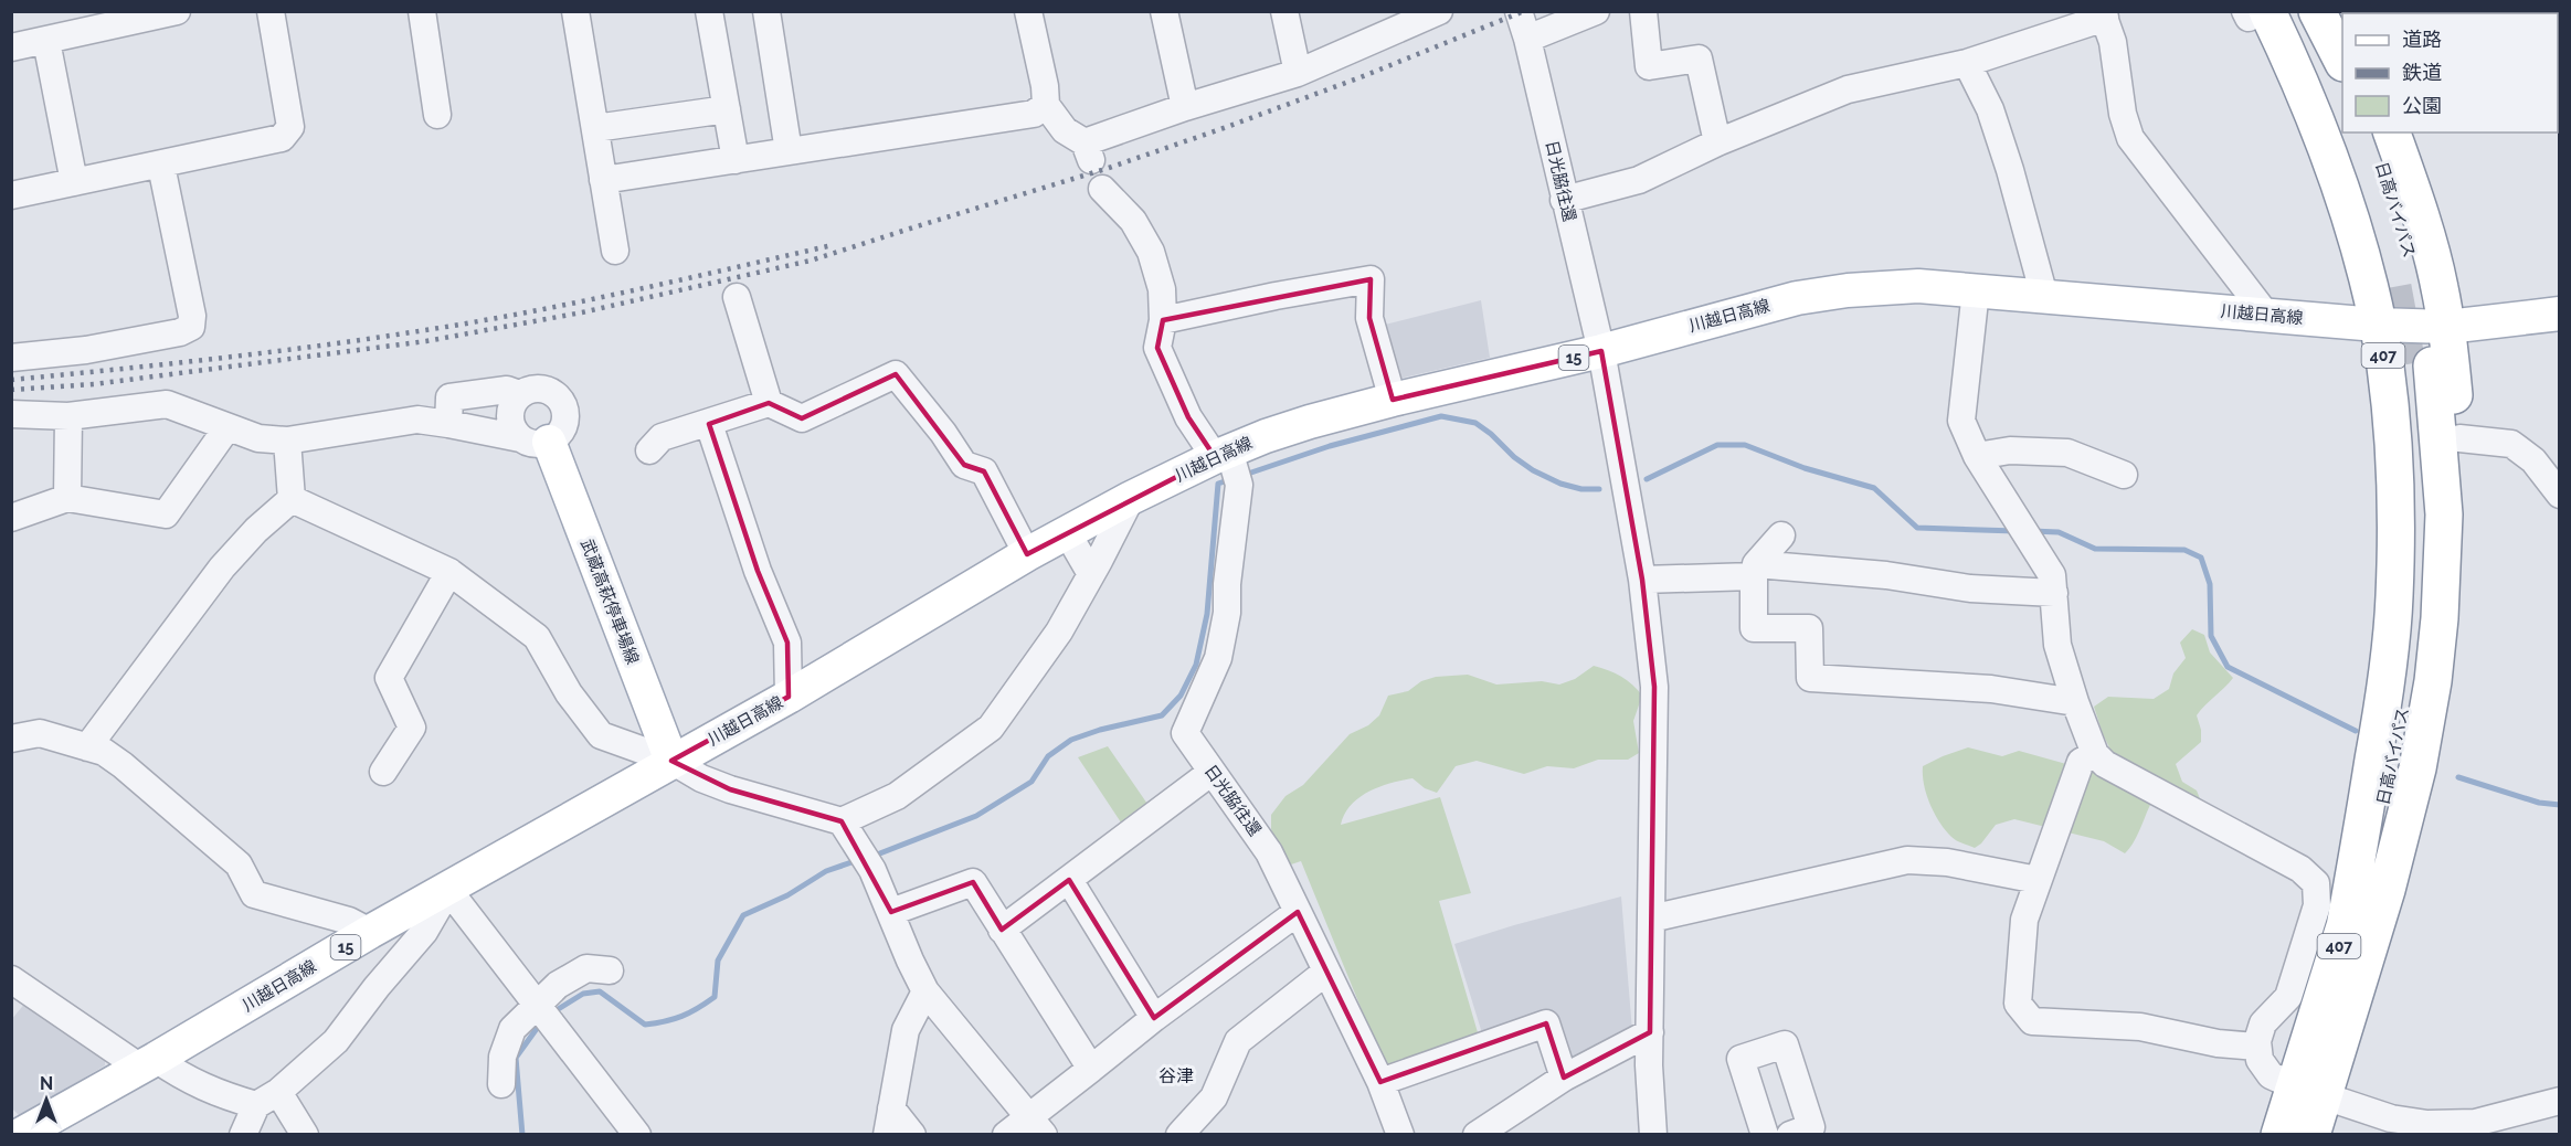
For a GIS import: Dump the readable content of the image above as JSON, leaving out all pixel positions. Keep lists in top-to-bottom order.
{
  "streets": {
    "highway": ["日高バイパス", "407"],
    "main road": ["川越日高線", "15", "武蔵高萩停車場線"],
    "street": ["日光脇往還"]
  },
  "crossings": [
    ["日光脇往還", "川越日高線"],
    ["日高バイパス", "407"],
    ["川越日高線", "407"],
    ["川越日高線", "武蔵高萩停車場線"]
  ],
  "districts": ["谷津"],
  "legend": ["道路", "鉄道", "公園"],
  "north": "top"
}
